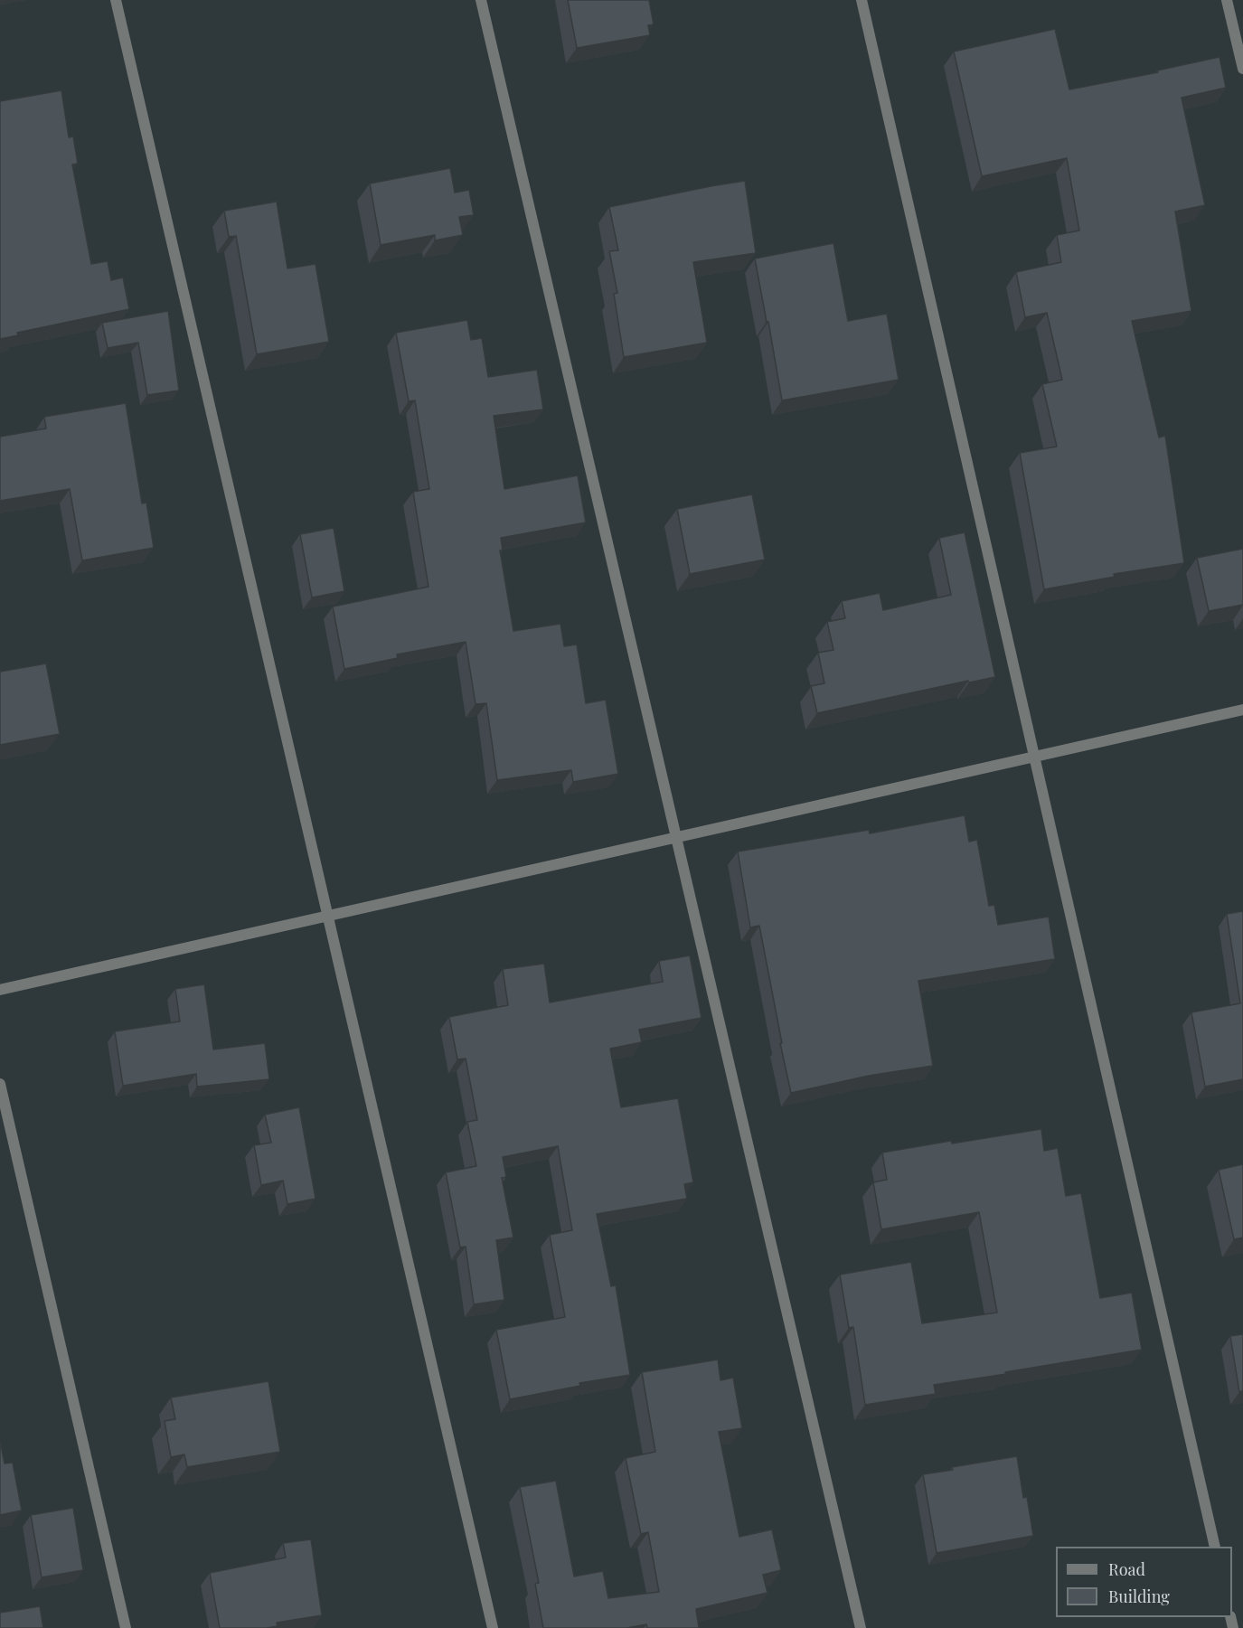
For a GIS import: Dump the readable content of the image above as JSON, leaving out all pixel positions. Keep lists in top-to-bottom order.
{
  "legend": ["Road", "Building"]
}
